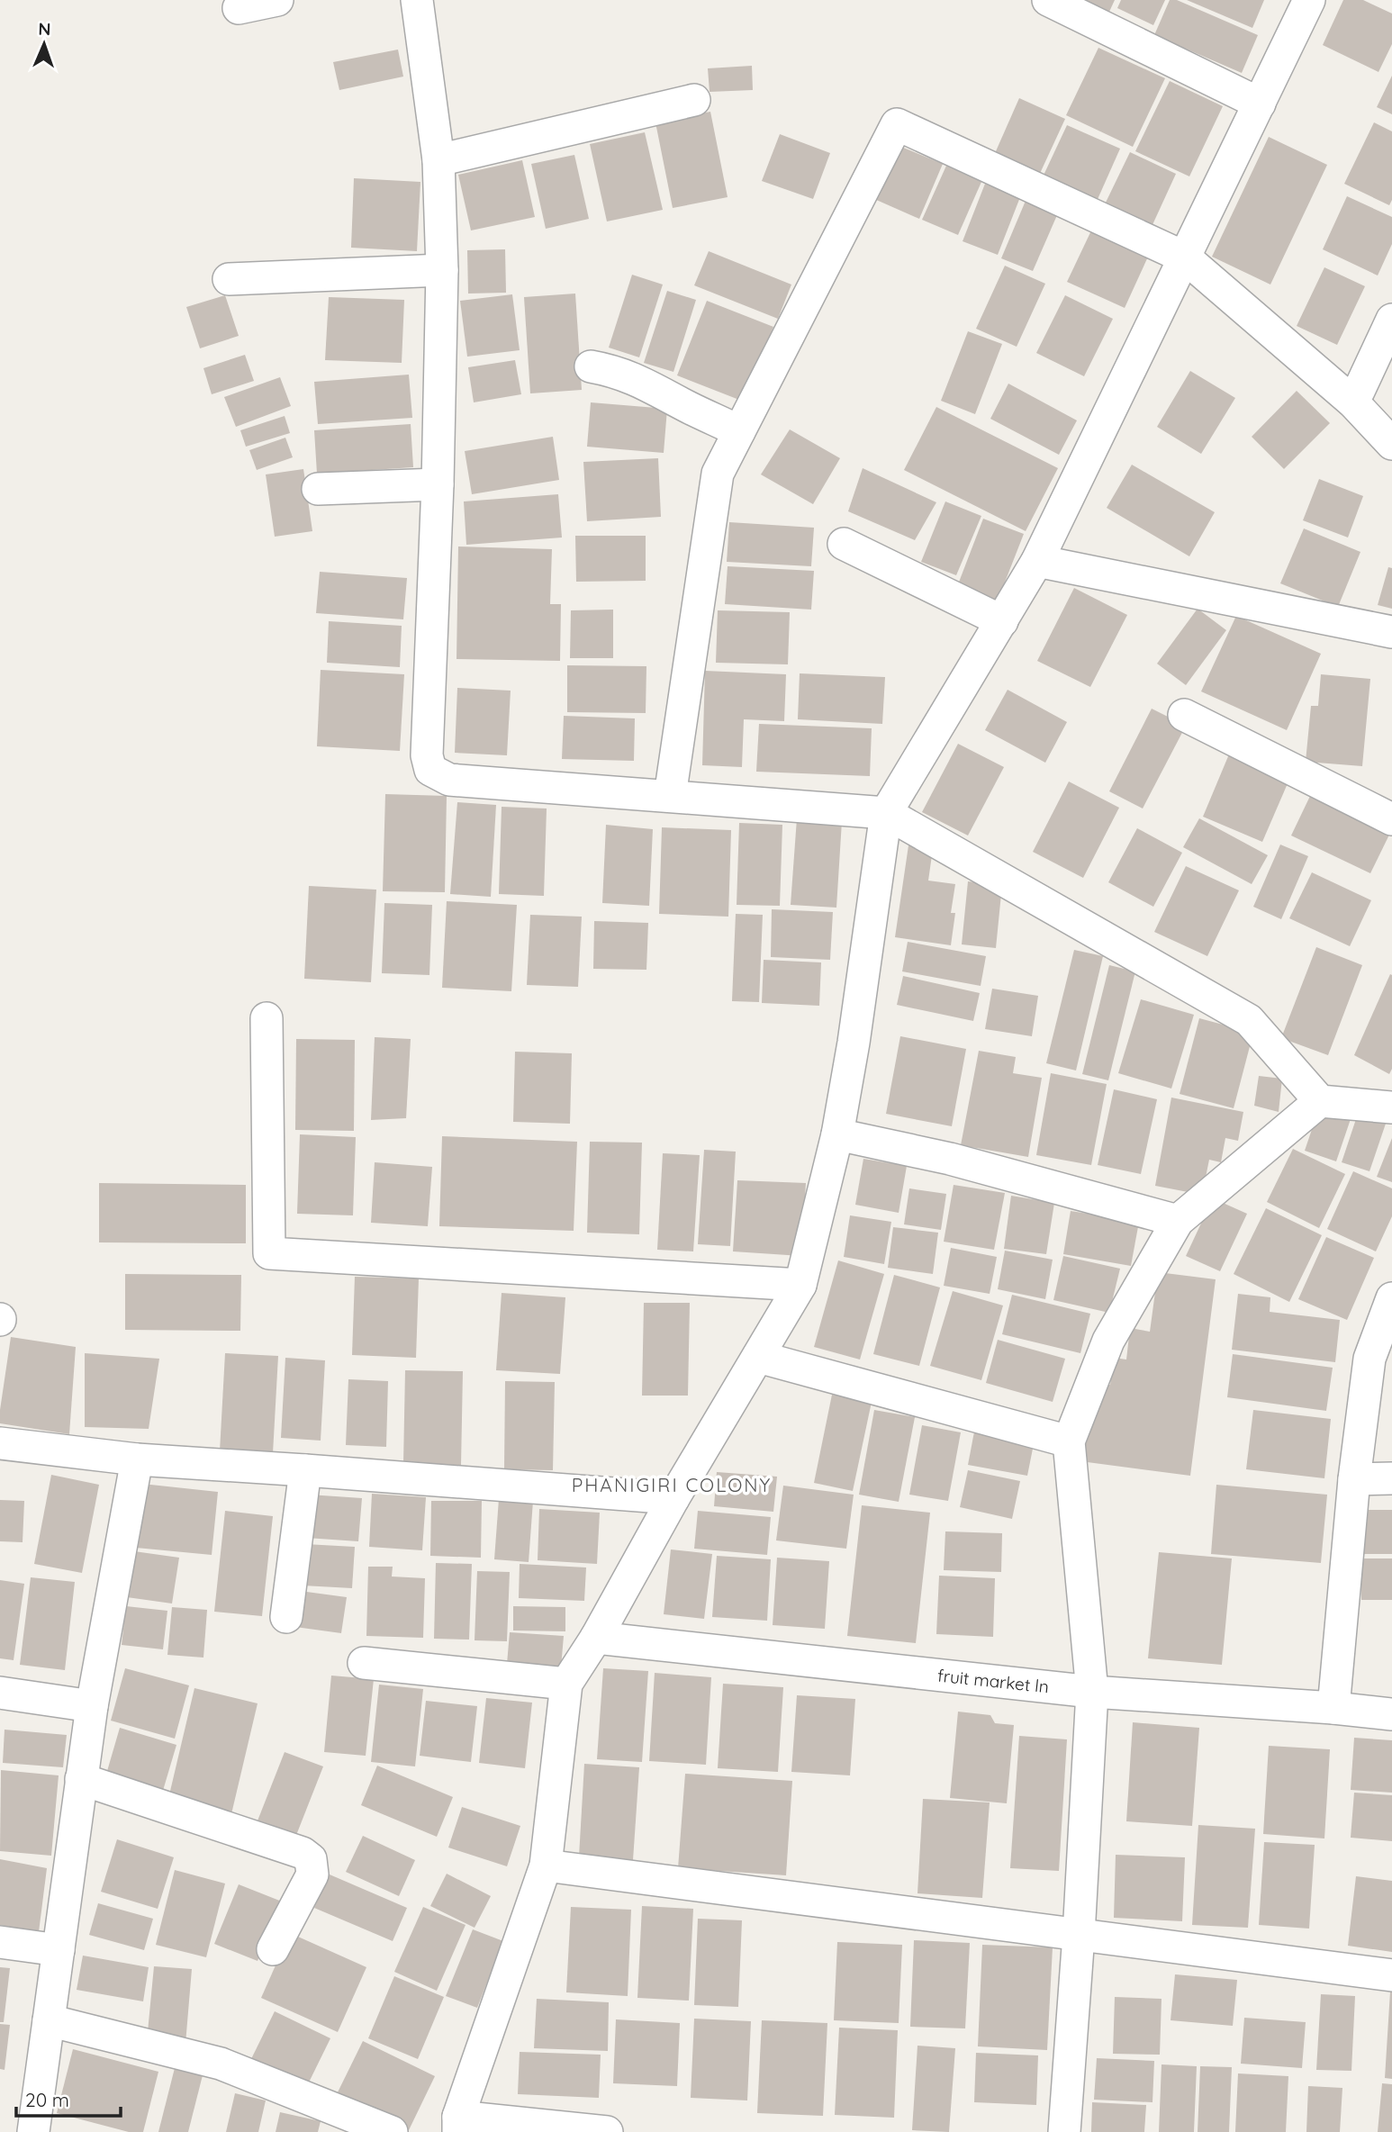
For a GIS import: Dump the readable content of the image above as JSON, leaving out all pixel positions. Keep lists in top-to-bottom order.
{
  "streets": {
    "street": ["fruit market ln"]
  },
  "districts": ["PHANIGIRI COLONY"],
  "scale_bar": "20 m",
  "north": "top"
}
